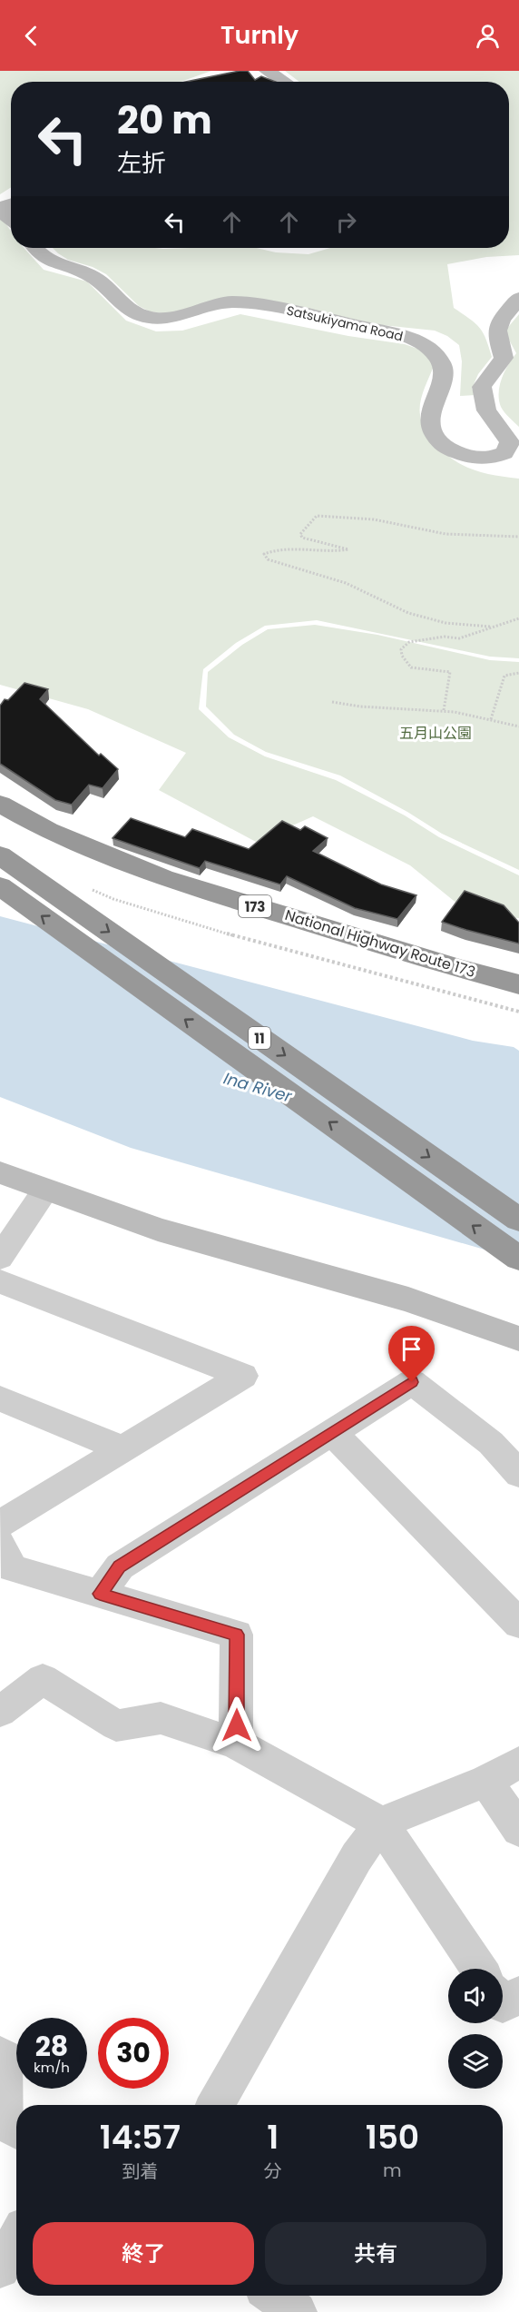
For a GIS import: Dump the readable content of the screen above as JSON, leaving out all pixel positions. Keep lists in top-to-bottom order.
{
  "streets": {
    "highway": ["173", "National Highway Route 173", "11"],
    "street": ["Satsukiyama Road"]
  },
  "water": ["Ina River"],
  "parks": ["五月山公園"],
  "page": {
    "header": "Turnly",
    "turn": ["20 m", "左折"],
    "speed": "28 km/h",
    "limit": "30",
    "eta": [
      "14:57",
      "到着",
      "1",
      "分",
      "150",
      "m"
    ],
    "buttons": ["終了", "共有"]
  }
}
